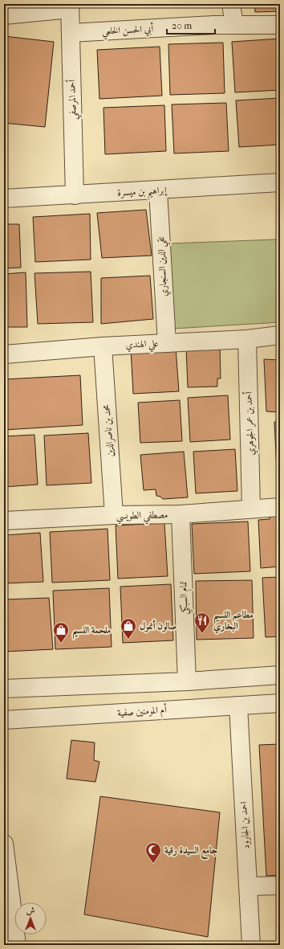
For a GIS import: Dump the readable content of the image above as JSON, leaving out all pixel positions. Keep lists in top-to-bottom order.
{
  "streets": {
    "street": [
      "أبي الحسن الخلعي",
      "أحمد المرصفي",
      "إبراهيم بن ميسرة",
      "تقي الدين السنجاري",
      "علي الهندي",
      "أحمد بن عمر الجوهري",
      "محمد بن ناصرالدين",
      "مصطفي الطويسي",
      "تمام السبكي",
      "أم المومنين صفية",
      "احمد بن الجارود"
    ]
  },
  "crossings": [
    ["أبي الحسن الخلعي", "أحمد المرصفي"],
    ["أحمد المرصفي", "إبراهيم بن ميسرة"],
    ["إبراهيم بن ميسرة", "تقي الدين السنجاري"],
    ["تقي الدين السنجاري", "علي الهندي"],
    ["علي الهندي", "أحمد بن عمر الجوهري"],
    ["علي الهندي", "محمد بن ناصرالدين"],
    ["أحمد بن عمر الجوهري", "مصطفي الطويسي"],
    ["محمد بن ناصرالدين", "مصطفي الطويسي"],
    ["مصطفي الطويسي", "تمام السبكي"],
    ["أم المومنين صفية", "احمد بن الجارود"]
  ],
  "places": {
    "restaurant": ["مطاعم النسيم البخاري"],
    "shop": ["صالون أنمول", "ملحمة النسيم"],
    "mosque": ["جامع السيدة رقية"]
  },
  "scale_bar": "20 m",
  "north": "top"
}
